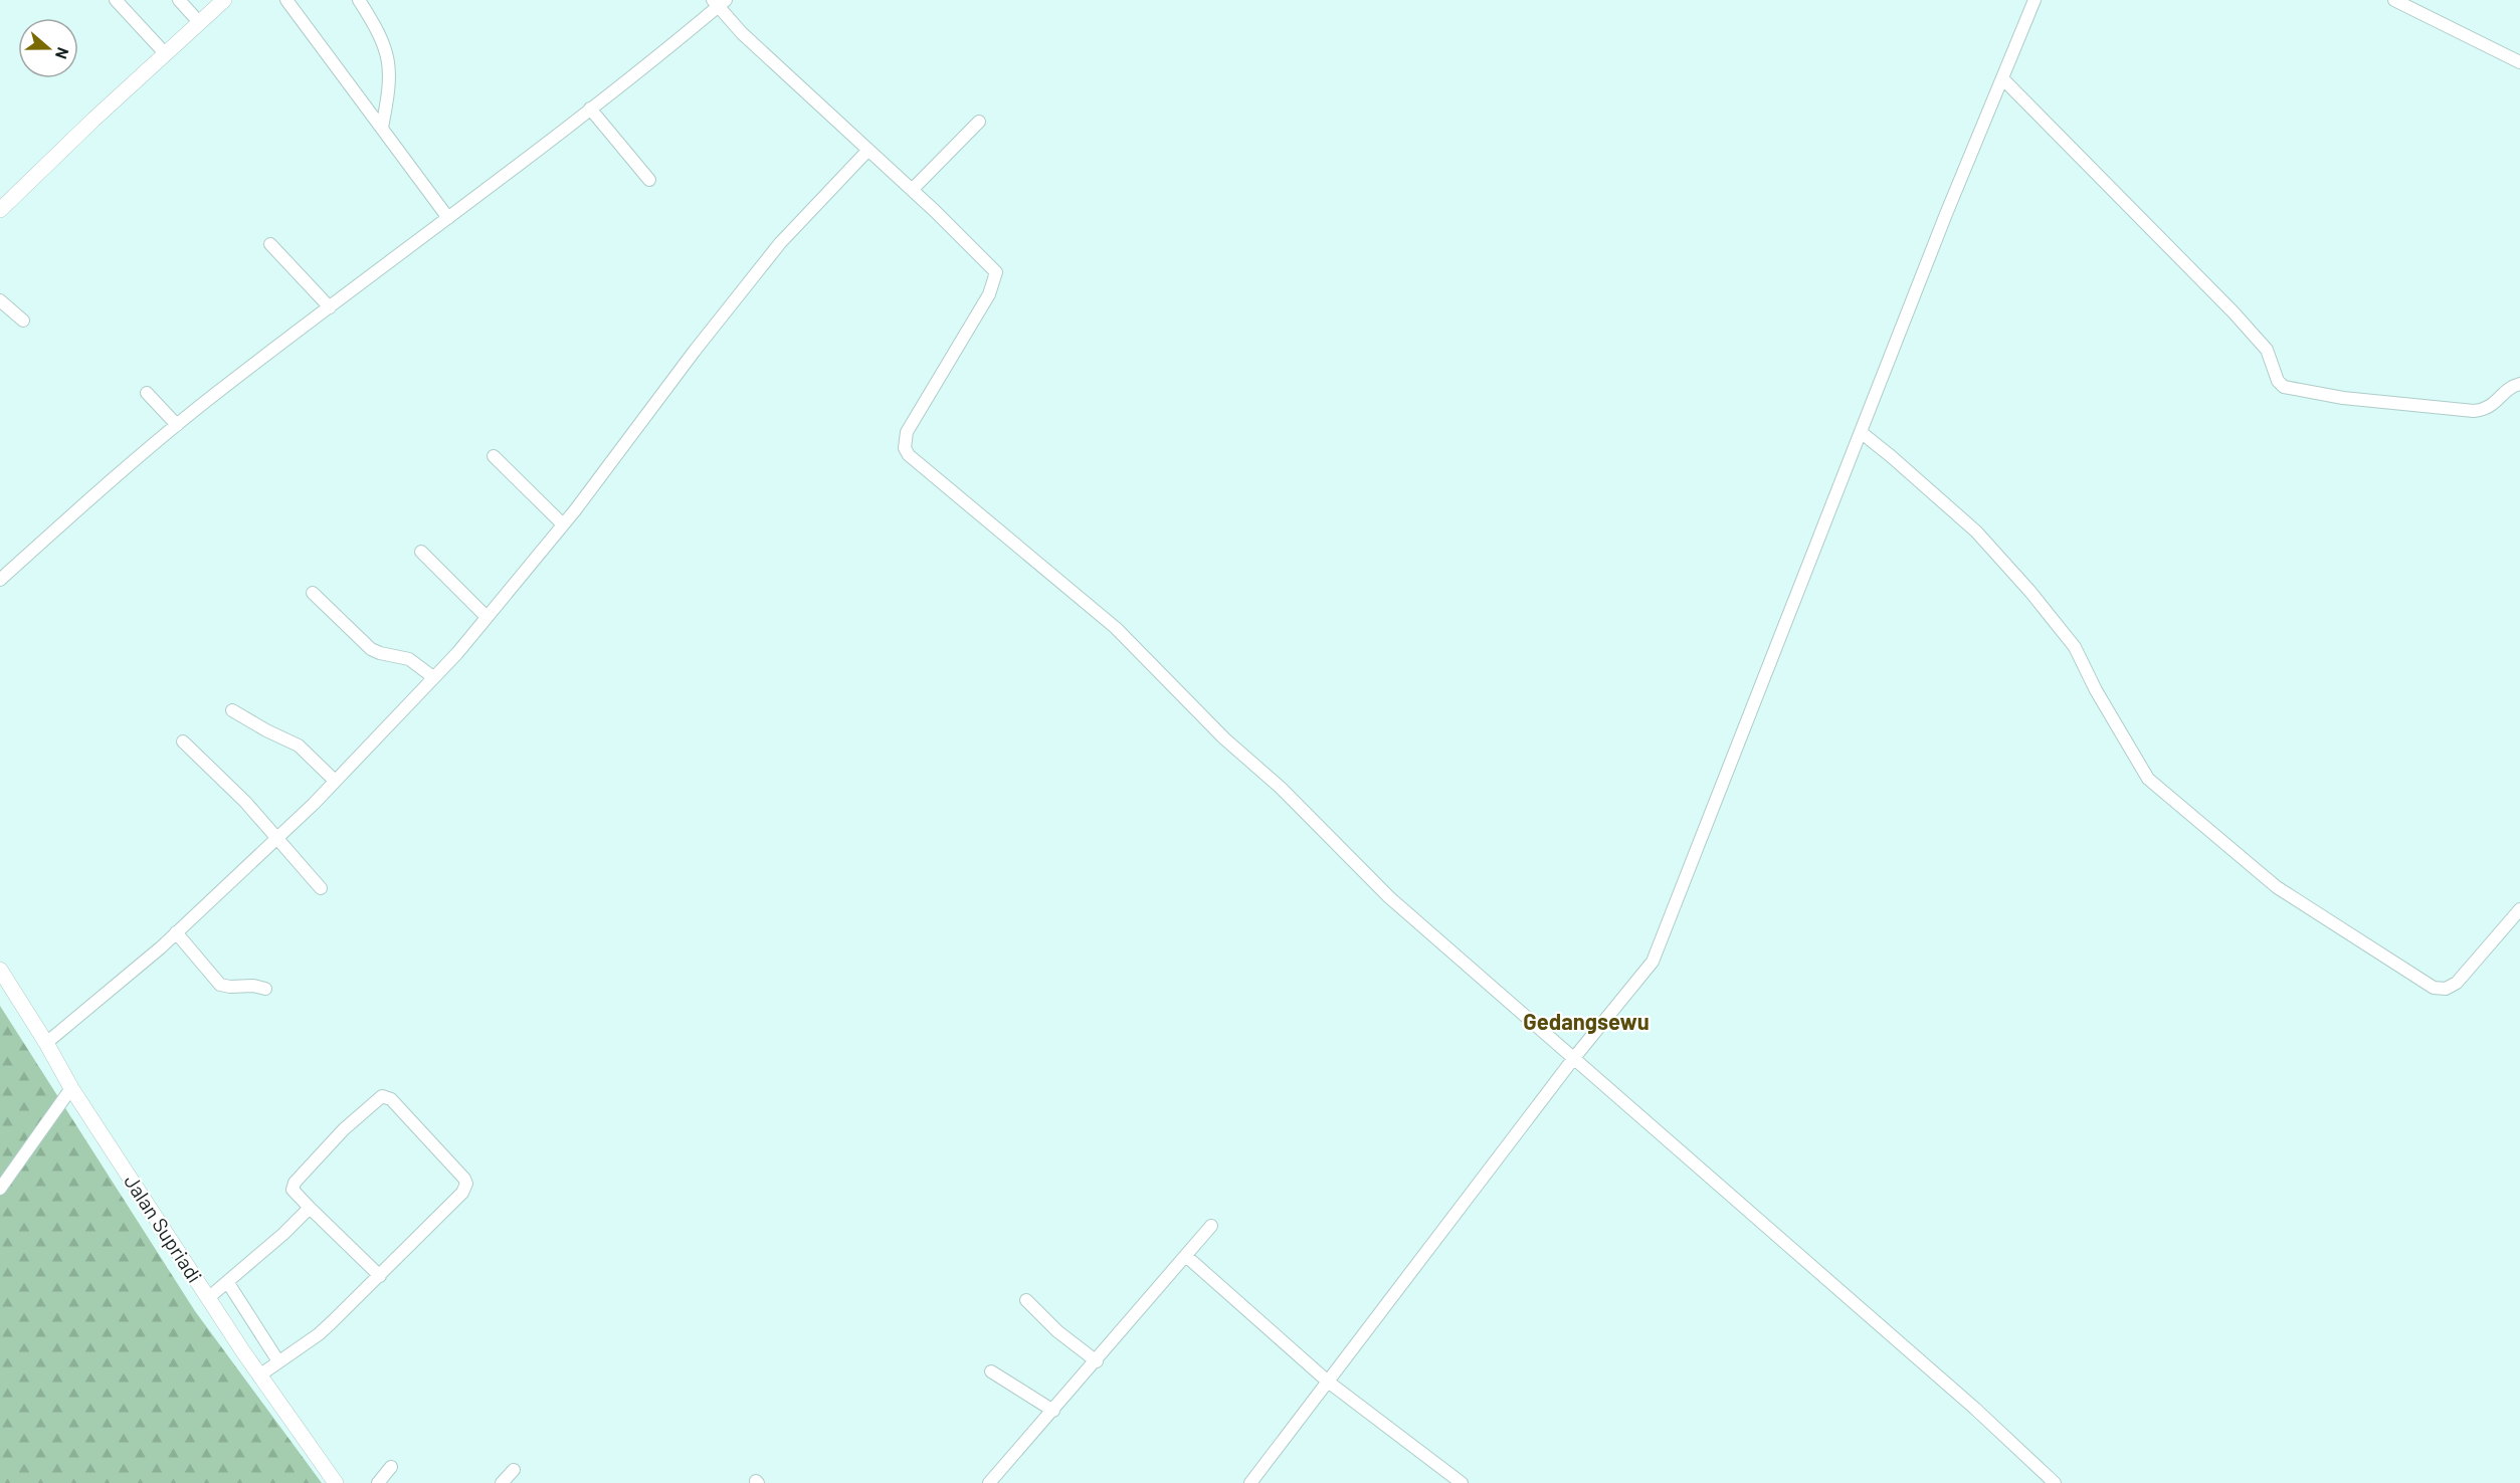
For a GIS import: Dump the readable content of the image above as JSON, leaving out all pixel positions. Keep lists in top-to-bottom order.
{
  "streets": {
    "main road": ["Jalan Supriadi"]
  },
  "districts": ["Gedangsewu"],
  "north": "right"
}
